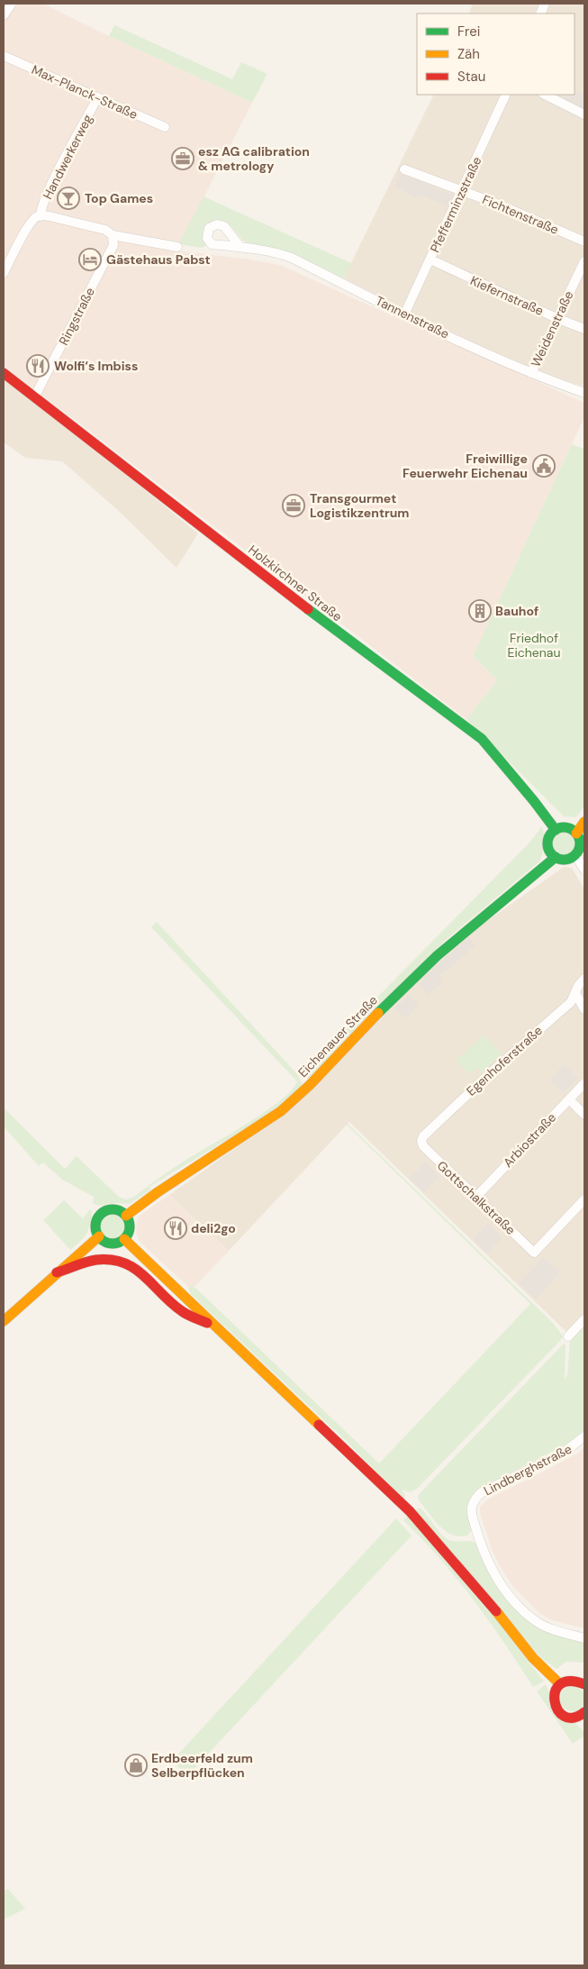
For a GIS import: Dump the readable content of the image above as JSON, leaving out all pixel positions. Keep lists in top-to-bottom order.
{
  "streets": {
    "street": [
      "Max-Planck-Straße",
      "Handwerkerweg",
      "Pfefferminzstraße",
      "Fichtenstraße",
      "Kiefernstraße",
      "Ringstraße",
      "Tannenstraße",
      "Weidenstraße",
      "Holzkirchner Straße",
      "Eichenauer Straße",
      "Egenhoferstraße",
      "Arbiostraße",
      "Gottschalkstraße",
      "Lindberghstraße"
    ]
  },
  "crossings": [
    ["Max-Planck-Straße", "Handwerkerweg"],
    ["Pfefferminzstraße", "Fichtenstraße"],
    ["Pfefferminzstraße", "Kiefernstraße"],
    ["Pfefferminzstraße", "Tannenstraße"],
    ["Kiefernstraße", "Weidenstraße"],
    ["Ringstraße", "Holzkirchner Straße"],
    ["Tannenstraße", "Weidenstraße"],
    ["Holzkirchner Straße", "Eichenauer Straße"],
    ["Egenhoferstraße", "Gottschalkstraße"],
    ["Arbiostraße", "Gottschalkstraße"]
  ],
  "parks": ["Friedhof Eichenau"],
  "places": {
    "office": ["esz AG calibration & metrology", "Transgourmet Logistikzentrum"],
    "bar": ["Top Games"],
    "hotel": ["Gästehaus Pabst"],
    "restaurant": ["Wolfi‘s Imbiss", "deli2go"],
    "public building": ["Freiwillige Feuerwehr Eichenau"],
    "building": ["Bauhof"],
    "shop": ["Erdbeerfeld zum Selberpflücken"]
  },
  "legend": ["Frei", "Zäh", "Stau"]
}
